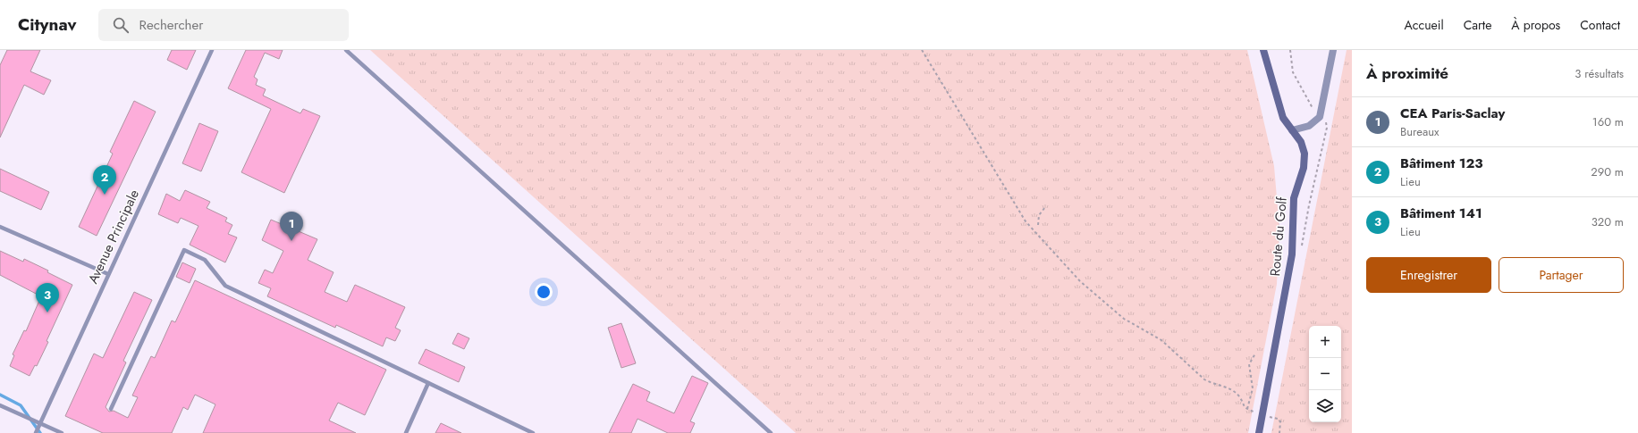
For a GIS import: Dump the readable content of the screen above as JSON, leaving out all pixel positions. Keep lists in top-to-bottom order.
{
  "streets": {
    "street": ["Route du Golf"],
    "lane": ["Avenue Principale"]
  },
  "page": {
    "header": "Citynav",
    "search": "Rechercher",
    "nav": [
      "Accueil",
      "Carte",
      "À propos",
      "Contact"
    ],
    "heading": ["À proximité", "3 résultats"],
    "list": [
      {
        "mark": "1",
        "name": "CEA Paris-Saclay",
        "note": "Bureaux",
        "value": "160 m"
      },
      {
        "mark": "2",
        "name": "Bâtiment 123",
        "note": "Lieu",
        "value": "290 m"
      },
      {
        "mark": "3",
        "name": "Bâtiment 141",
        "note": "Lieu",
        "value": "320 m"
      }
    ],
    "pins": ["2", "1", "3"],
    "buttons": ["Enregistrer", "Partager"],
    "map_buttons": ["+", "−"]
  }
}
